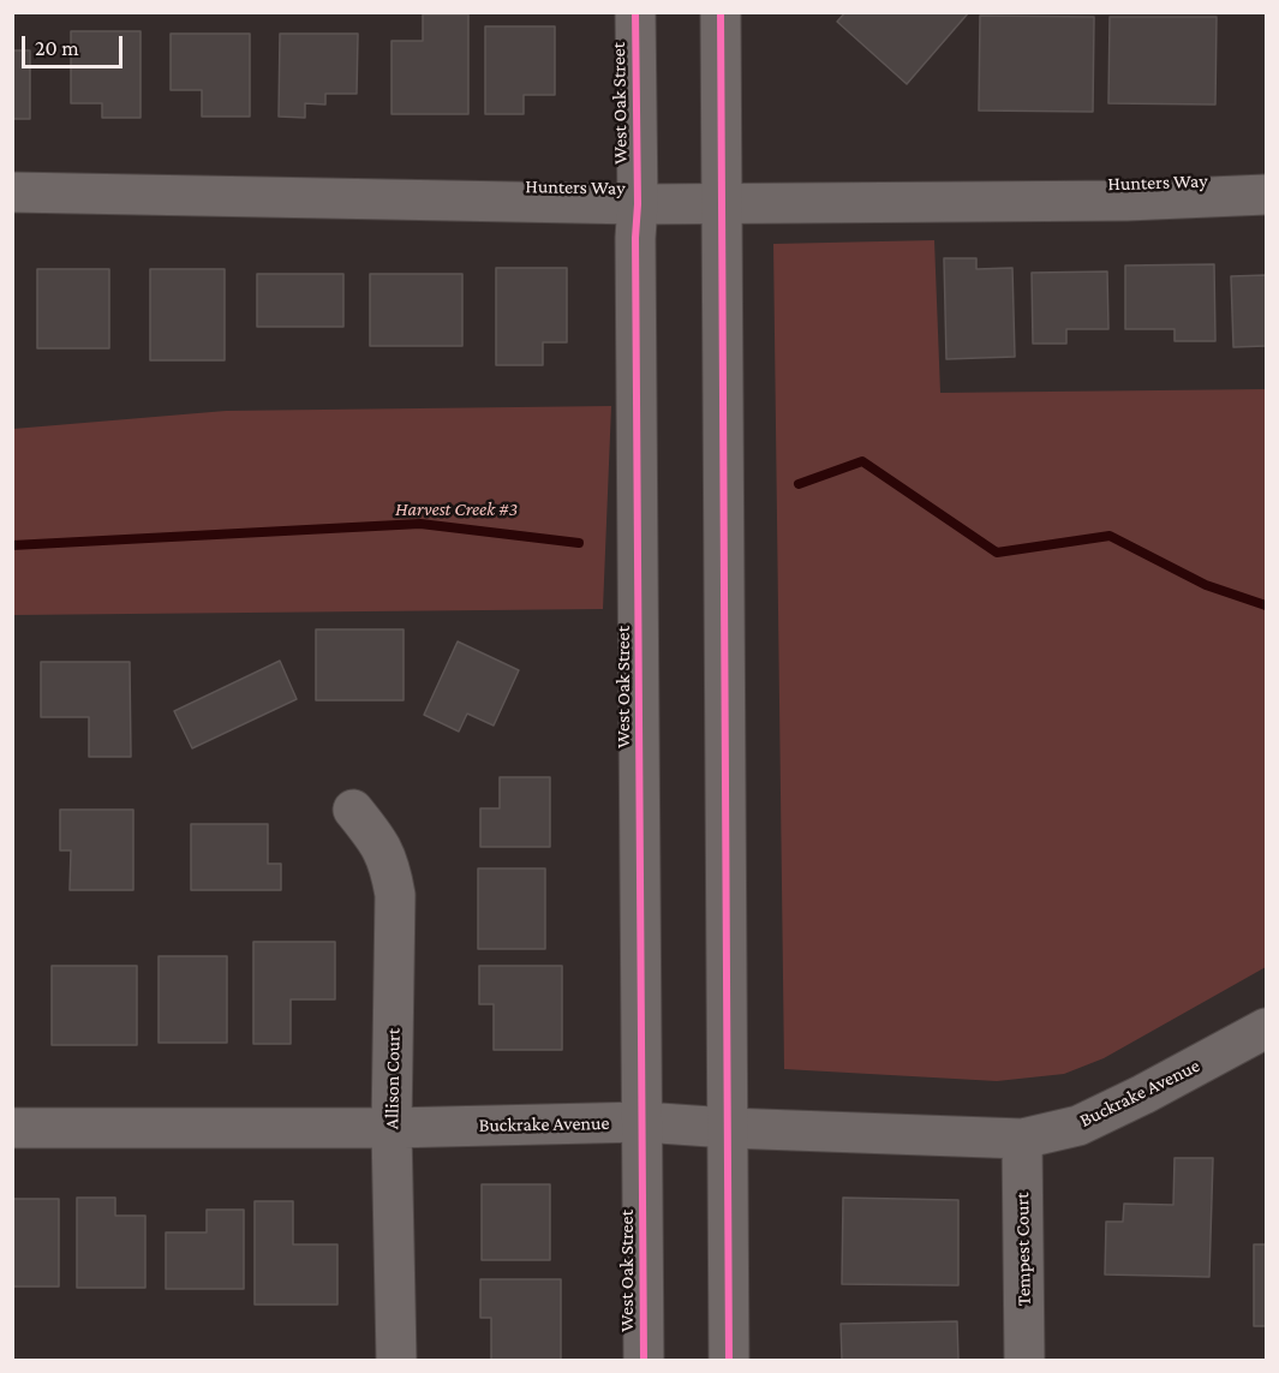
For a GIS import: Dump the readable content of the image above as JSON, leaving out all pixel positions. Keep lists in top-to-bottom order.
{
  "streets": {
    "street": [
      "West Oak Street",
      "Hunters Way",
      "Allison Court",
      "Buckrake Avenue",
      "Tempest Court"
    ]
  },
  "crossings": [
    ["West Oak Street", "Hunters Way"],
    ["West Oak Street", "Buckrake Avenue"],
    ["Allison Court", "Buckrake Avenue"],
    ["Buckrake Avenue", "Tempest Court"]
  ],
  "parks": ["Harvest Creek #3"],
  "scale_bar": "20 m"
}
